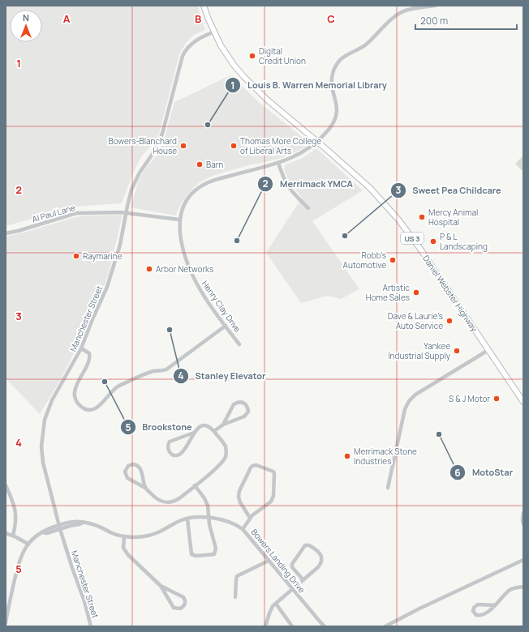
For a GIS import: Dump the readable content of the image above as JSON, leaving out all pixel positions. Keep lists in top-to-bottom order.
{
  "streets": {
    "main road": ["US 3", "Daniel Webster Highway"],
    "street": [
      "Al Paul Lane",
      "Henry Clay Drive",
      "Manchester Street",
      "Bowers Landing Drive"
    ]
  },
  "crossings": [
    ["Al Paul Lane", "Manchester Street"],
    ["Daniel Webster Highway", "Henry Clay Drive"],
    ["Daniel Webster Highway", "Manchester Street"],
    ["Manchester Street", "Bowers Landing Drive"]
  ],
  "places": [
    "Digital Credit Union",
    "Louis B. Warren Memorial Library",
    "Bowers-Blanchard House",
    "Thomas More College of Liberal Arts",
    "Barn",
    "Mercy Animal Hospital",
    "Sweet Pea Childcare",
    "Merrimack YMCA",
    "P & L Landscaping",
    "Raymarine",
    "Robb's Automotive",
    "Arbor Networks",
    "Artistic Home Sales",
    "Dave & Laurie's Auto Service",
    "Stanley Elevator",
    "Yankee Industrial Supply",
    "Brookstone",
    "S & J Motor",
    "MotoStar",
    "Merrimack Stone Industries"
  ],
  "scale_bar": "200 m",
  "north": "top",
  "grid": {
    "columns": ["A", "B", "C"],
    "rows": [
      "1",
      "2",
      "3",
      "4",
      "5"
    ]
  }
}
